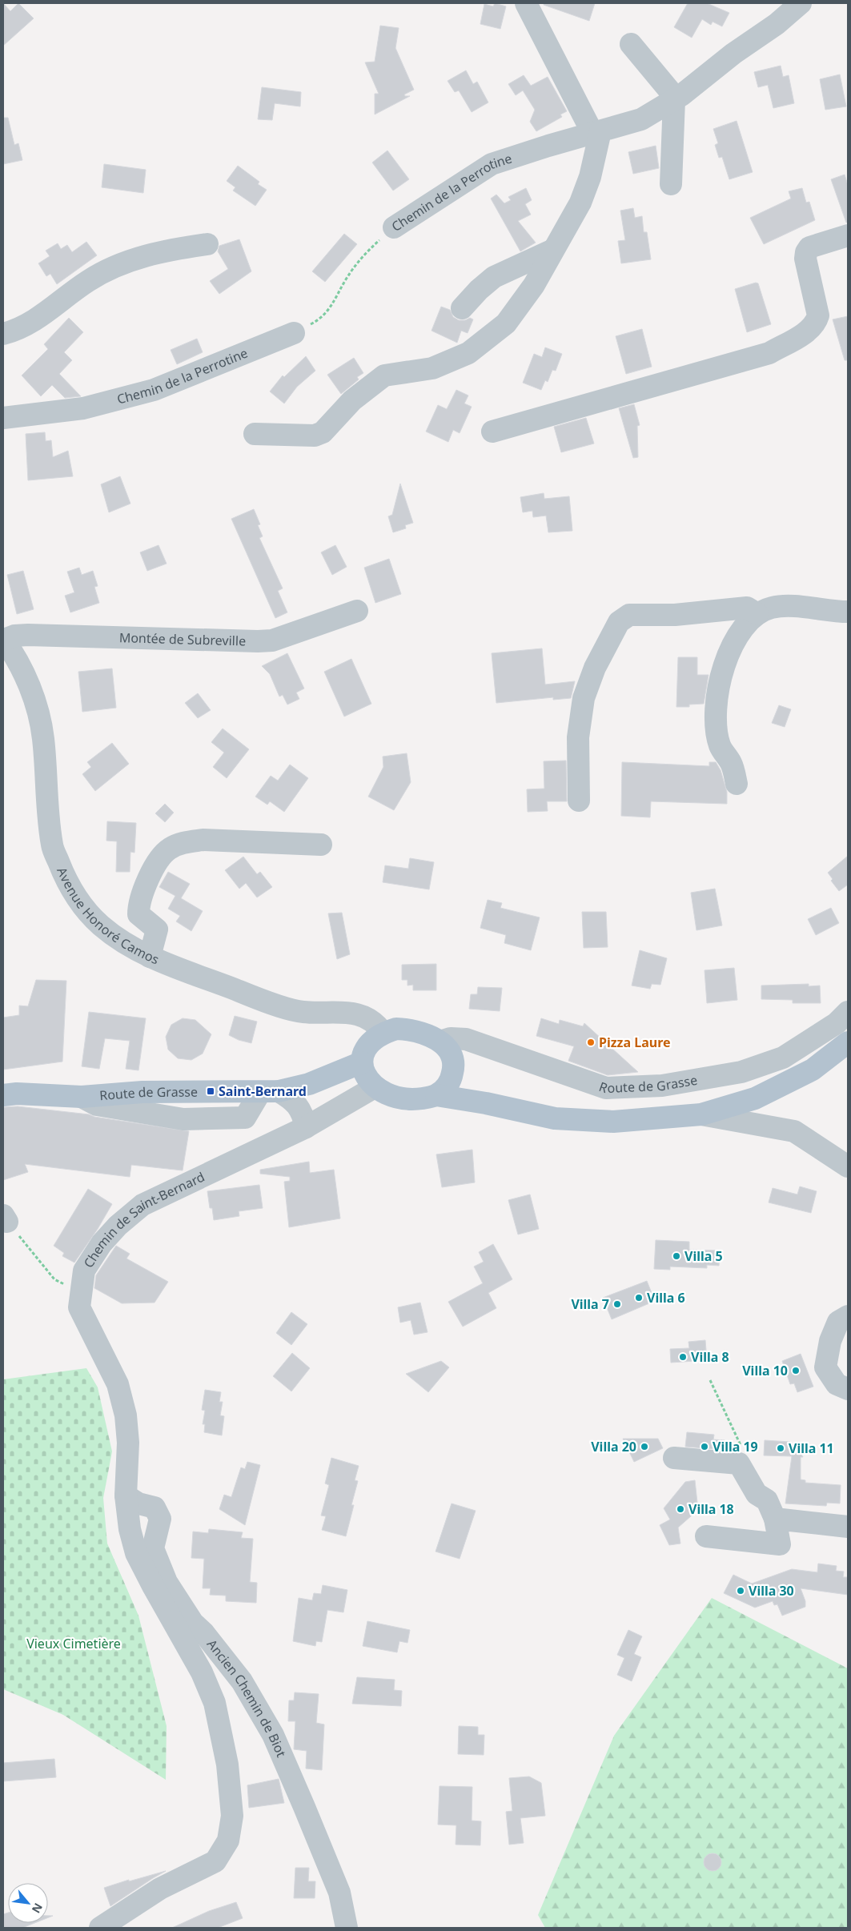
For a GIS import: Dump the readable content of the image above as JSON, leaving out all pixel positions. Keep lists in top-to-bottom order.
{
  "streets": {
    "main road": ["Route de Grasse"],
    "street": [
      "Chemin de la Perrotine",
      "Montée de Subreville",
      "Avenue Honoré Camos",
      "Chemin de Saint-Bernard",
      "Ancien Chemin de Biot"
    ]
  },
  "crossings": [
    ["Montée de Subreville", "Avenue Honoré Camos"],
    ["Avenue Honoré Camos", "Route de Grasse"],
    ["Avenue Honoré Camos", "Chemin de Saint-Bernard"],
    ["Route de Grasse", "Chemin de Saint-Bernard"],
    ["Chemin de Saint-Bernard", "Ancien Chemin de Biot"]
  ],
  "parks": ["Vieux Cimetière"],
  "places": {
    "other": [
      "Pizza Laure",
      "Villa 5",
      "Villa 6",
      "Villa 7",
      "Villa 8",
      "Villa 10",
      "Villa 20",
      "Villa 19",
      "Villa 11",
      "Villa 18",
      "Villa 30"
    ],
    "transit": ["Saint-Bernard"]
  },
  "north": "bottom right"
}
